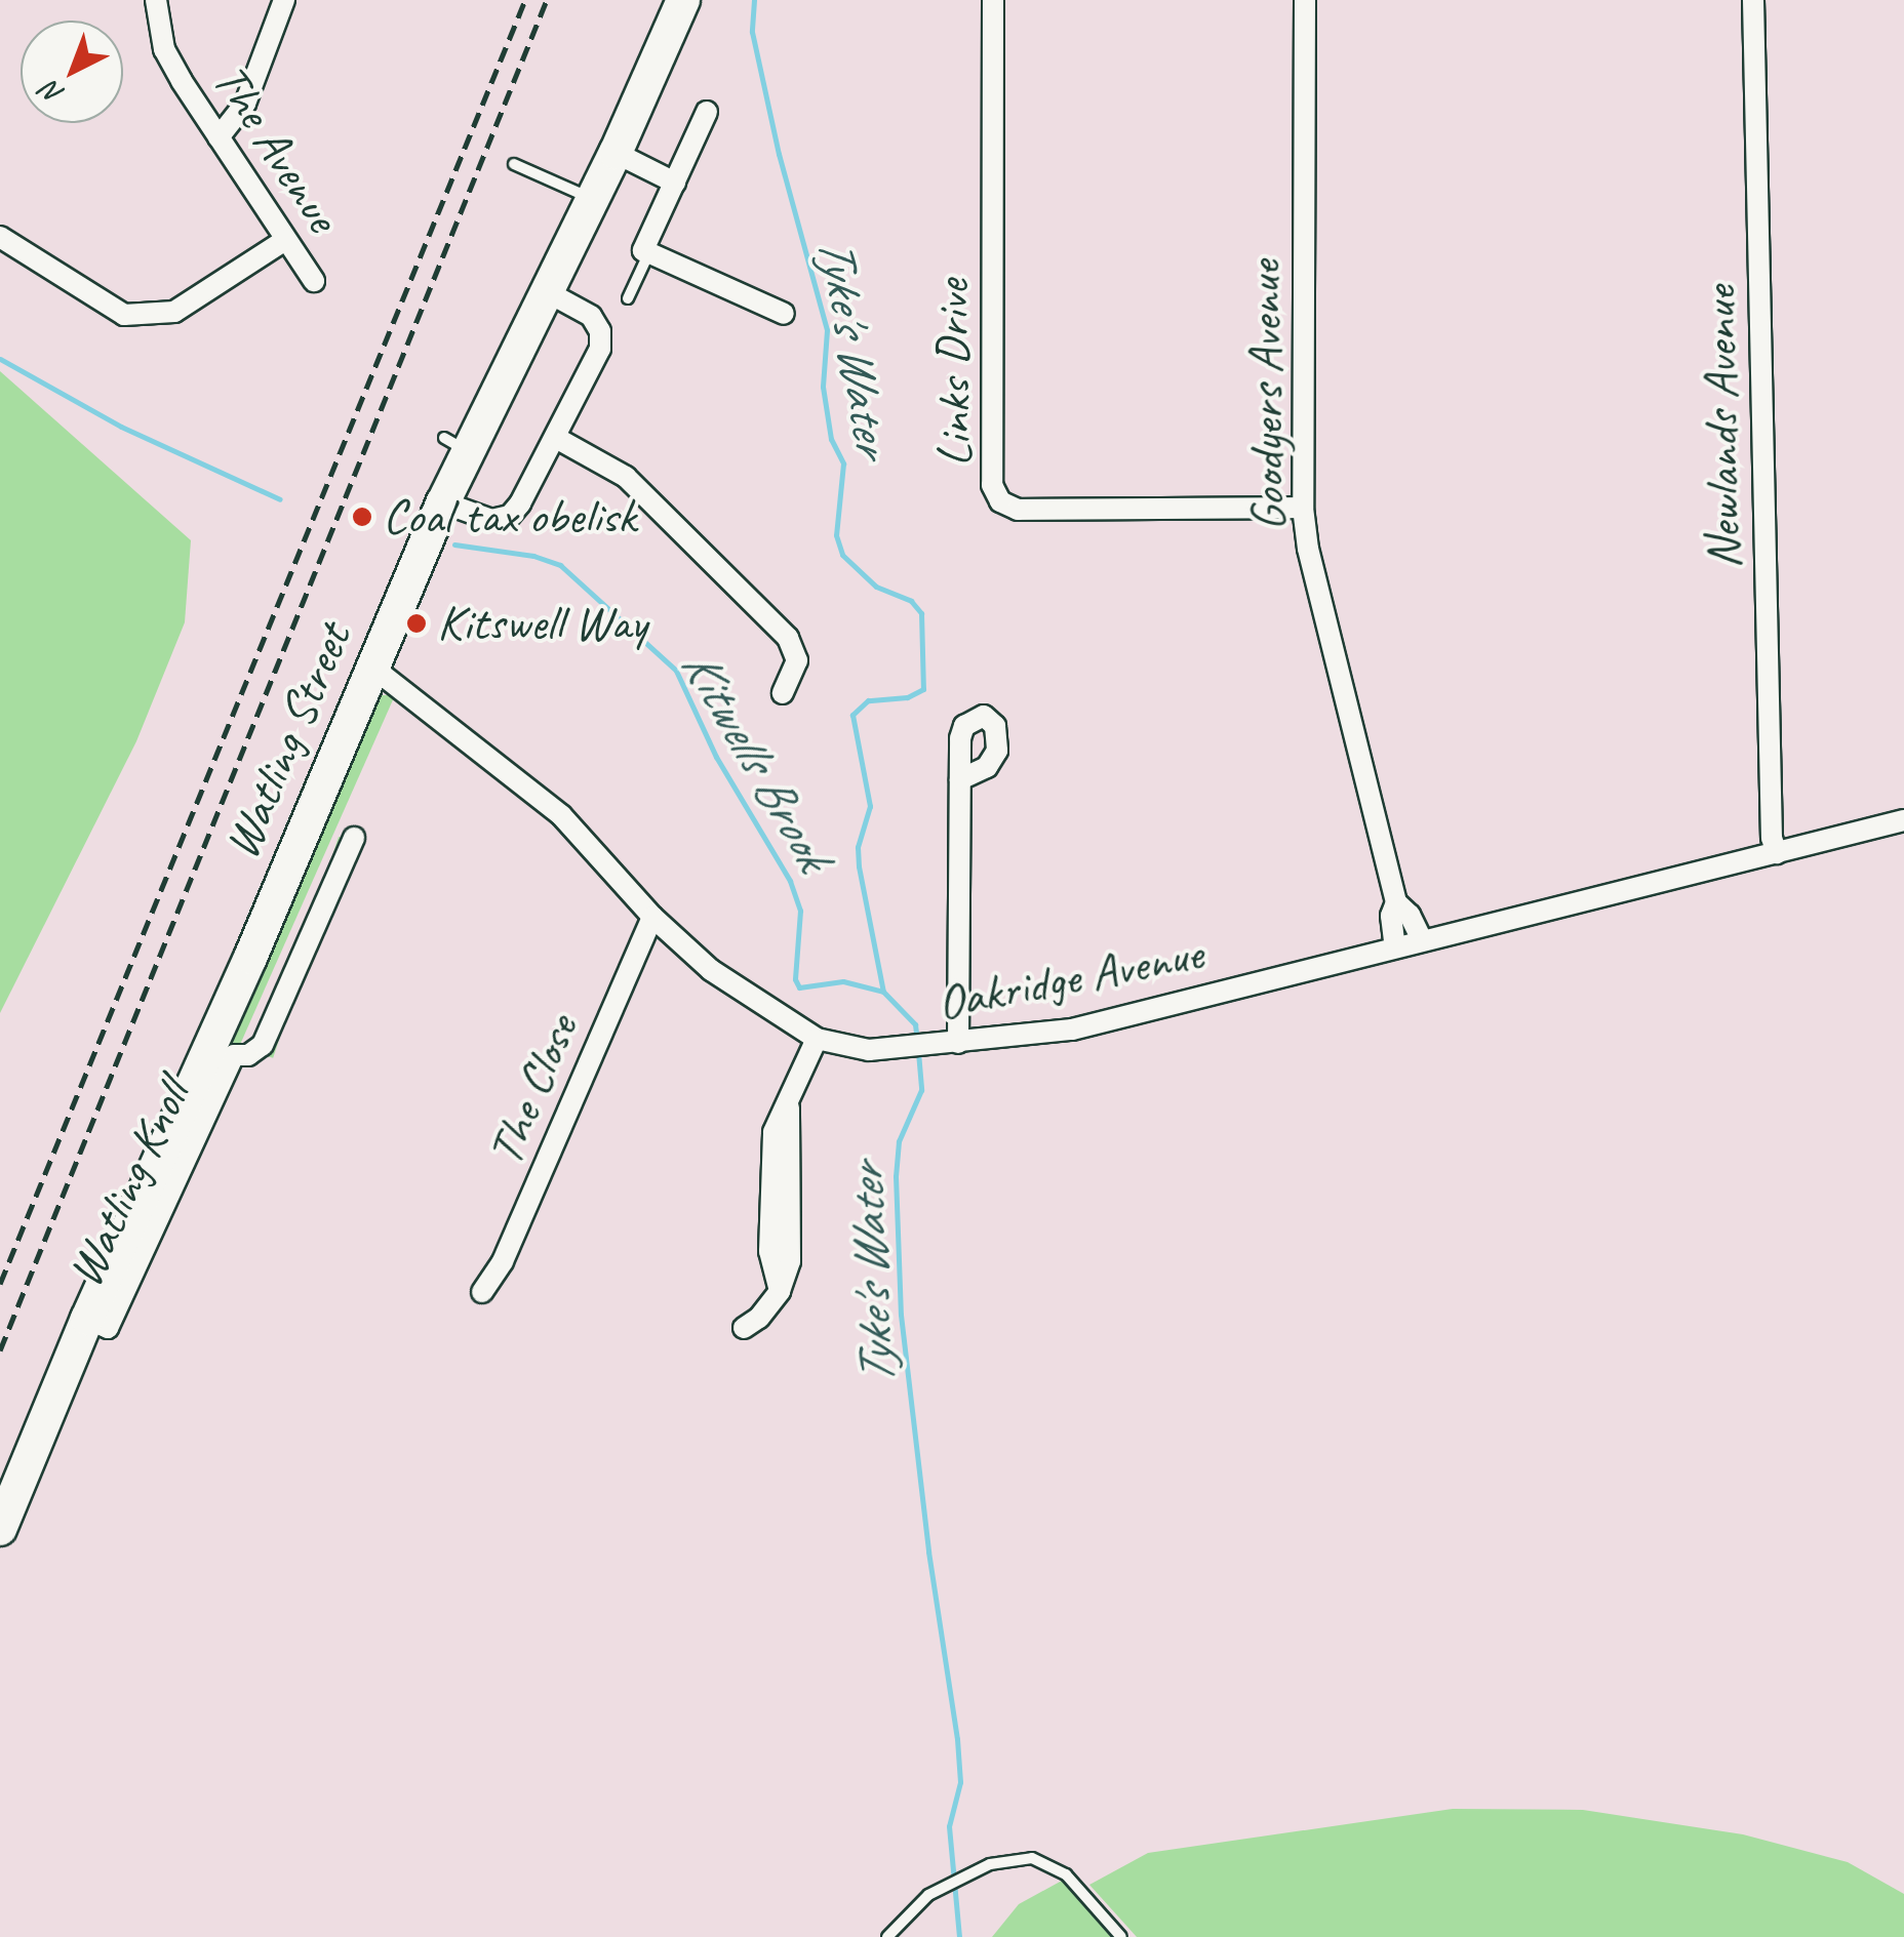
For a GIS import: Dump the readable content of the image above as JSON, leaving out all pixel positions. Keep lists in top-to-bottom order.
{
  "streets": {
    "main road": ["Watling Street"],
    "street": [
      "The Avenue",
      "Links Drive",
      "Goodyers Avenue",
      "Newlands Avenue",
      "Oakridge Avenue",
      "The Close",
      "Watling Knoll"
    ]
  },
  "crossings": [
    ["Links Drive", "Goodyers Avenue"],
    ["Goodyers Avenue", "Oakridge Avenue"],
    ["Newlands Avenue", "Oakridge Avenue"],
    ["Watling Street", "Oakridge Avenue"],
    ["Watling Street", "Watling Knoll"],
    ["Oakridge Avenue", "The Close"]
  ],
  "water": ["Tyke's Water", "Kitwells Brook"],
  "places": ["Coal tax obelisk", "Kitswell Way"],
  "north": "bottom left"
}
